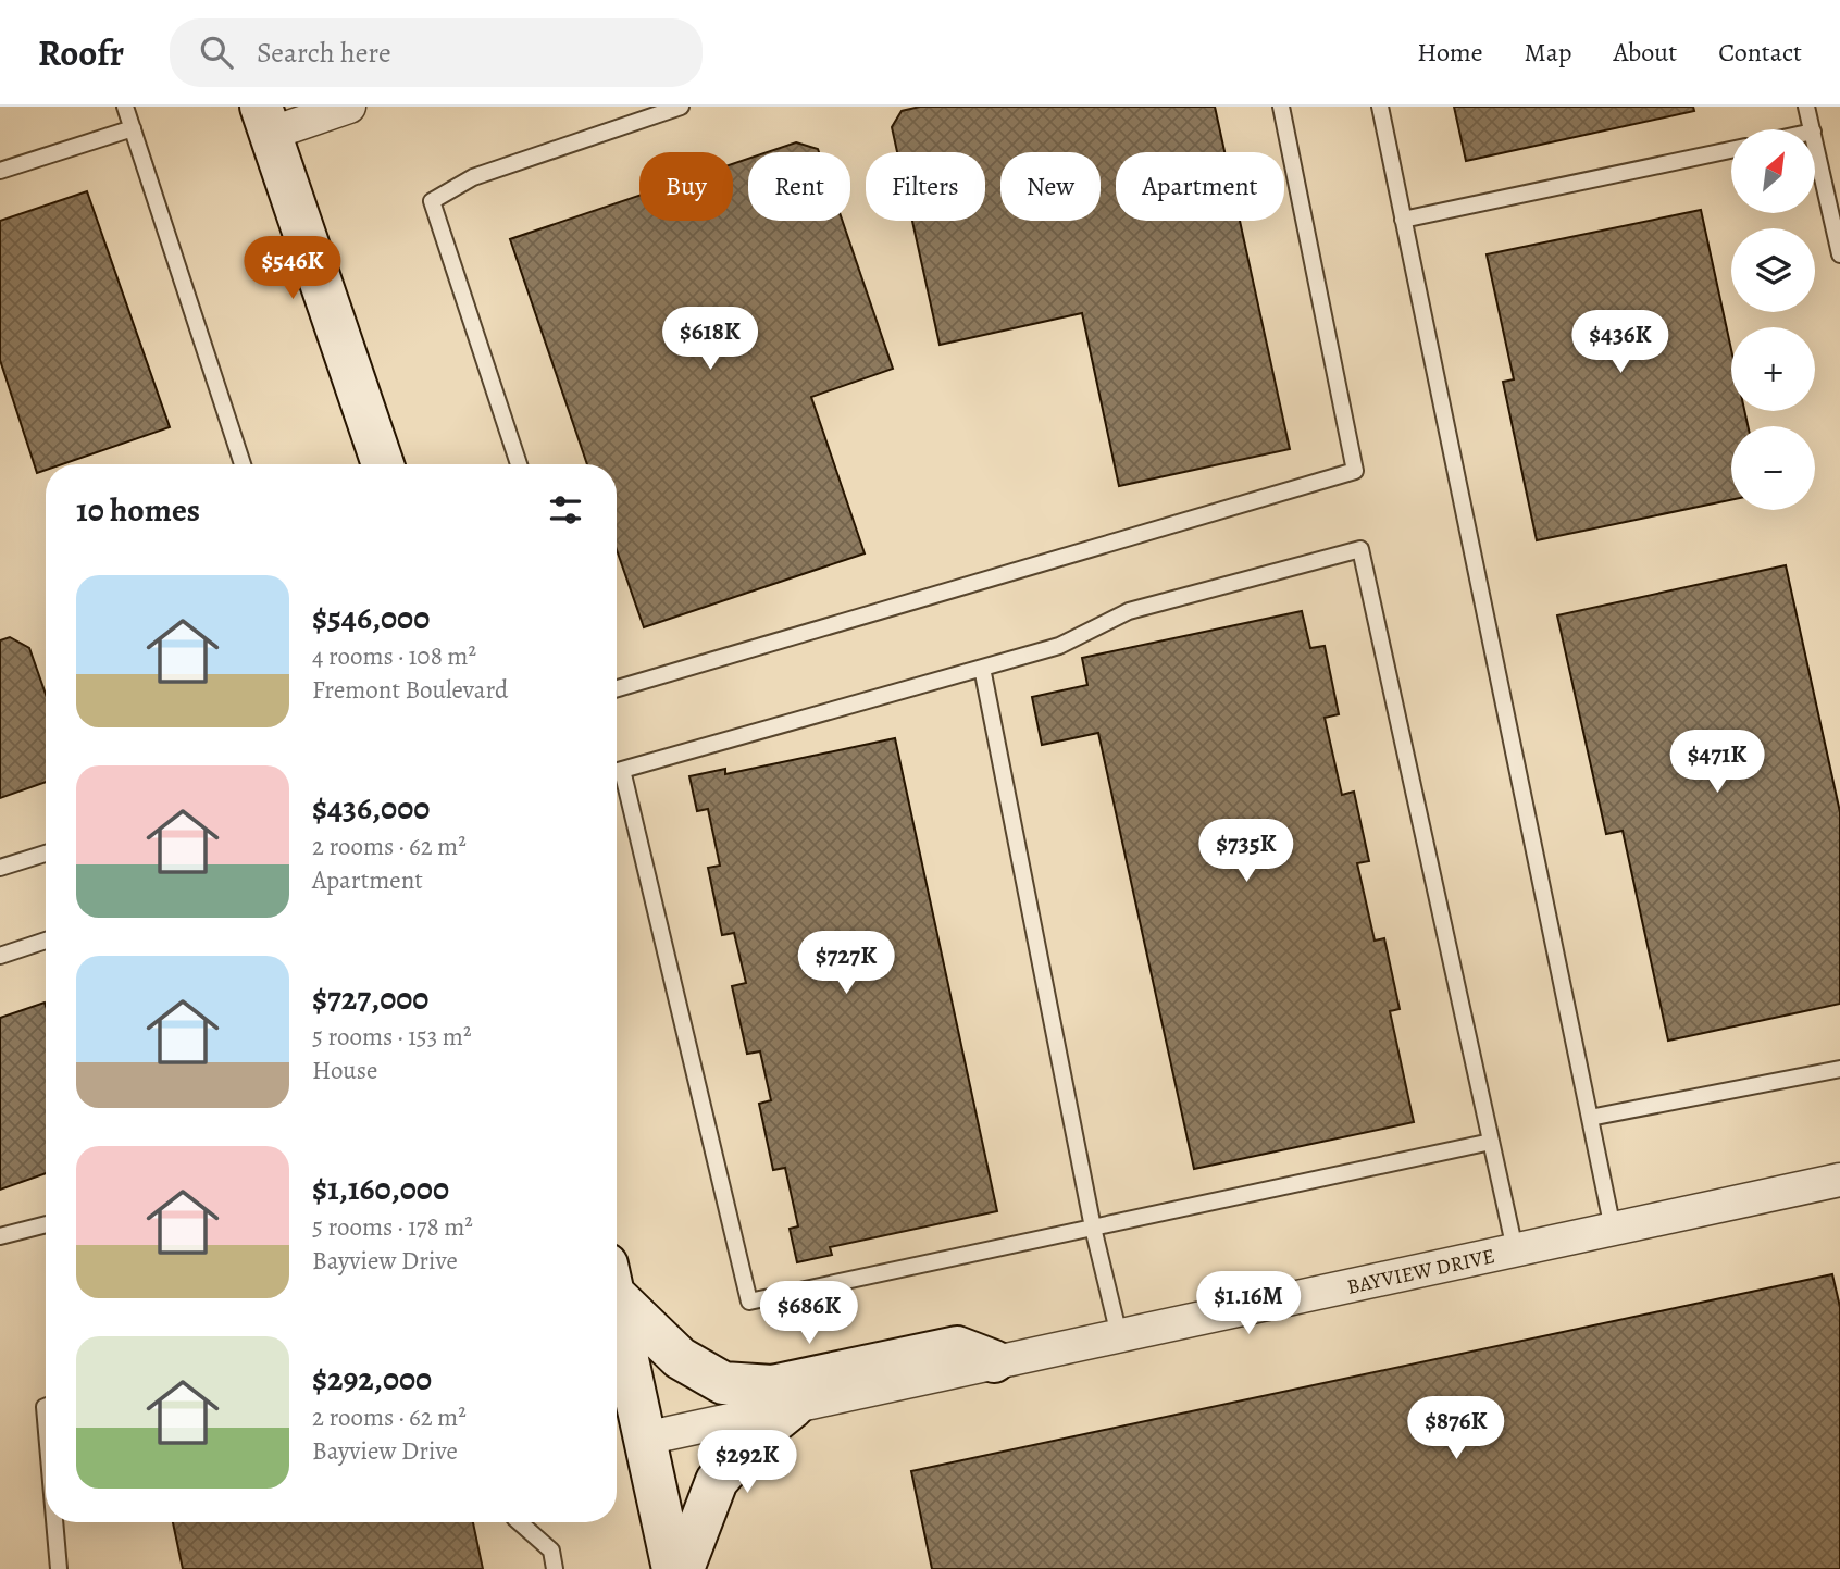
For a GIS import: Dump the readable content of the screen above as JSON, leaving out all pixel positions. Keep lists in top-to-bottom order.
{
  "streets": {
    "street": ["BAYVIEW DRIVE"]
  },
  "north": "top right",
  "page": {
    "header": "Roofr",
    "search": "Search here",
    "nav": [
      "Home",
      "Map",
      "About",
      "Contact"
    ],
    "map_buttons": ["+", "−"],
    "chip": [
      "Buy",
      "Rent",
      "Filters",
      "New",
      "Apartment"
    ],
    "price": [
      "$546K",
      "$618K",
      "$436K",
      "$471K",
      "$735K",
      "$727K",
      "$1.16M",
      "$686K",
      "$876K",
      "$292K"
    ],
    "heading": "10 homes",
    "list": [
      {
        "name": "$546,000",
        "note": "4 rooms · 108 m² · Fremont Boulevard"
      },
      {
        "name": "$436,000",
        "note": "2 rooms · 62 m² · Apartment"
      },
      {
        "name": "$727,000",
        "note": "5 rooms · 153 m² · House"
      },
      {
        "name": "$1,160,000",
        "note": "5 rooms · 178 m² · Bayview Drive"
      },
      {
        "name": "$292,000",
        "note": "2 rooms · 62 m² · Bayview Drive"
      }
    ]
  }
}
